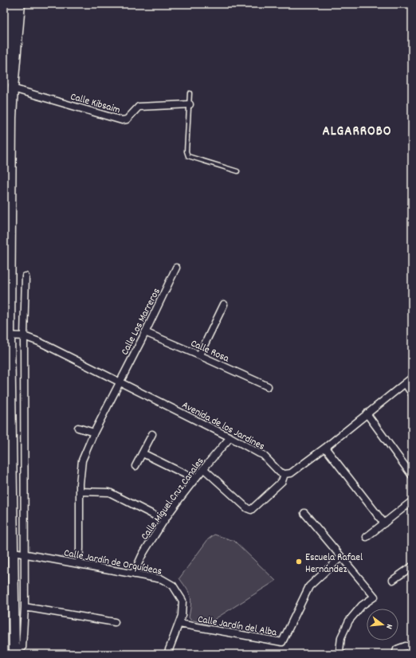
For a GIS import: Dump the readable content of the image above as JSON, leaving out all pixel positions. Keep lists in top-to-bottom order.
{
  "streets": {
    "street": [
      "Calle Kibsaim",
      "Calle Los Marreros",
      "Calle Rosa",
      "Avenida de los Jardines",
      "Calle Miguel Cruz Canales",
      "Calle Jardín de Orquídeas",
      "Calle Jardín del Alba"
    ]
  },
  "crossings": [
    ["Calle Los Marreros", "Calle Rosa"],
    ["Calle Los Marreros", "Avenida de los Jardines"],
    ["Calle Los Marreros", "Calle Jardín de Orquídeas"],
    ["Avenida de los Jardines", "Calle Miguel Cruz Canales"],
    ["Calle Miguel Cruz Canales", "Calle Jardín de Orquídeas"],
    ["Calle Jardín de Orquídeas", "Calle Jardín del Alba"]
  ],
  "districts": ["ALGARROBO"],
  "places": ["Escuela Rafael Hernández"],
  "north": "right"
}
